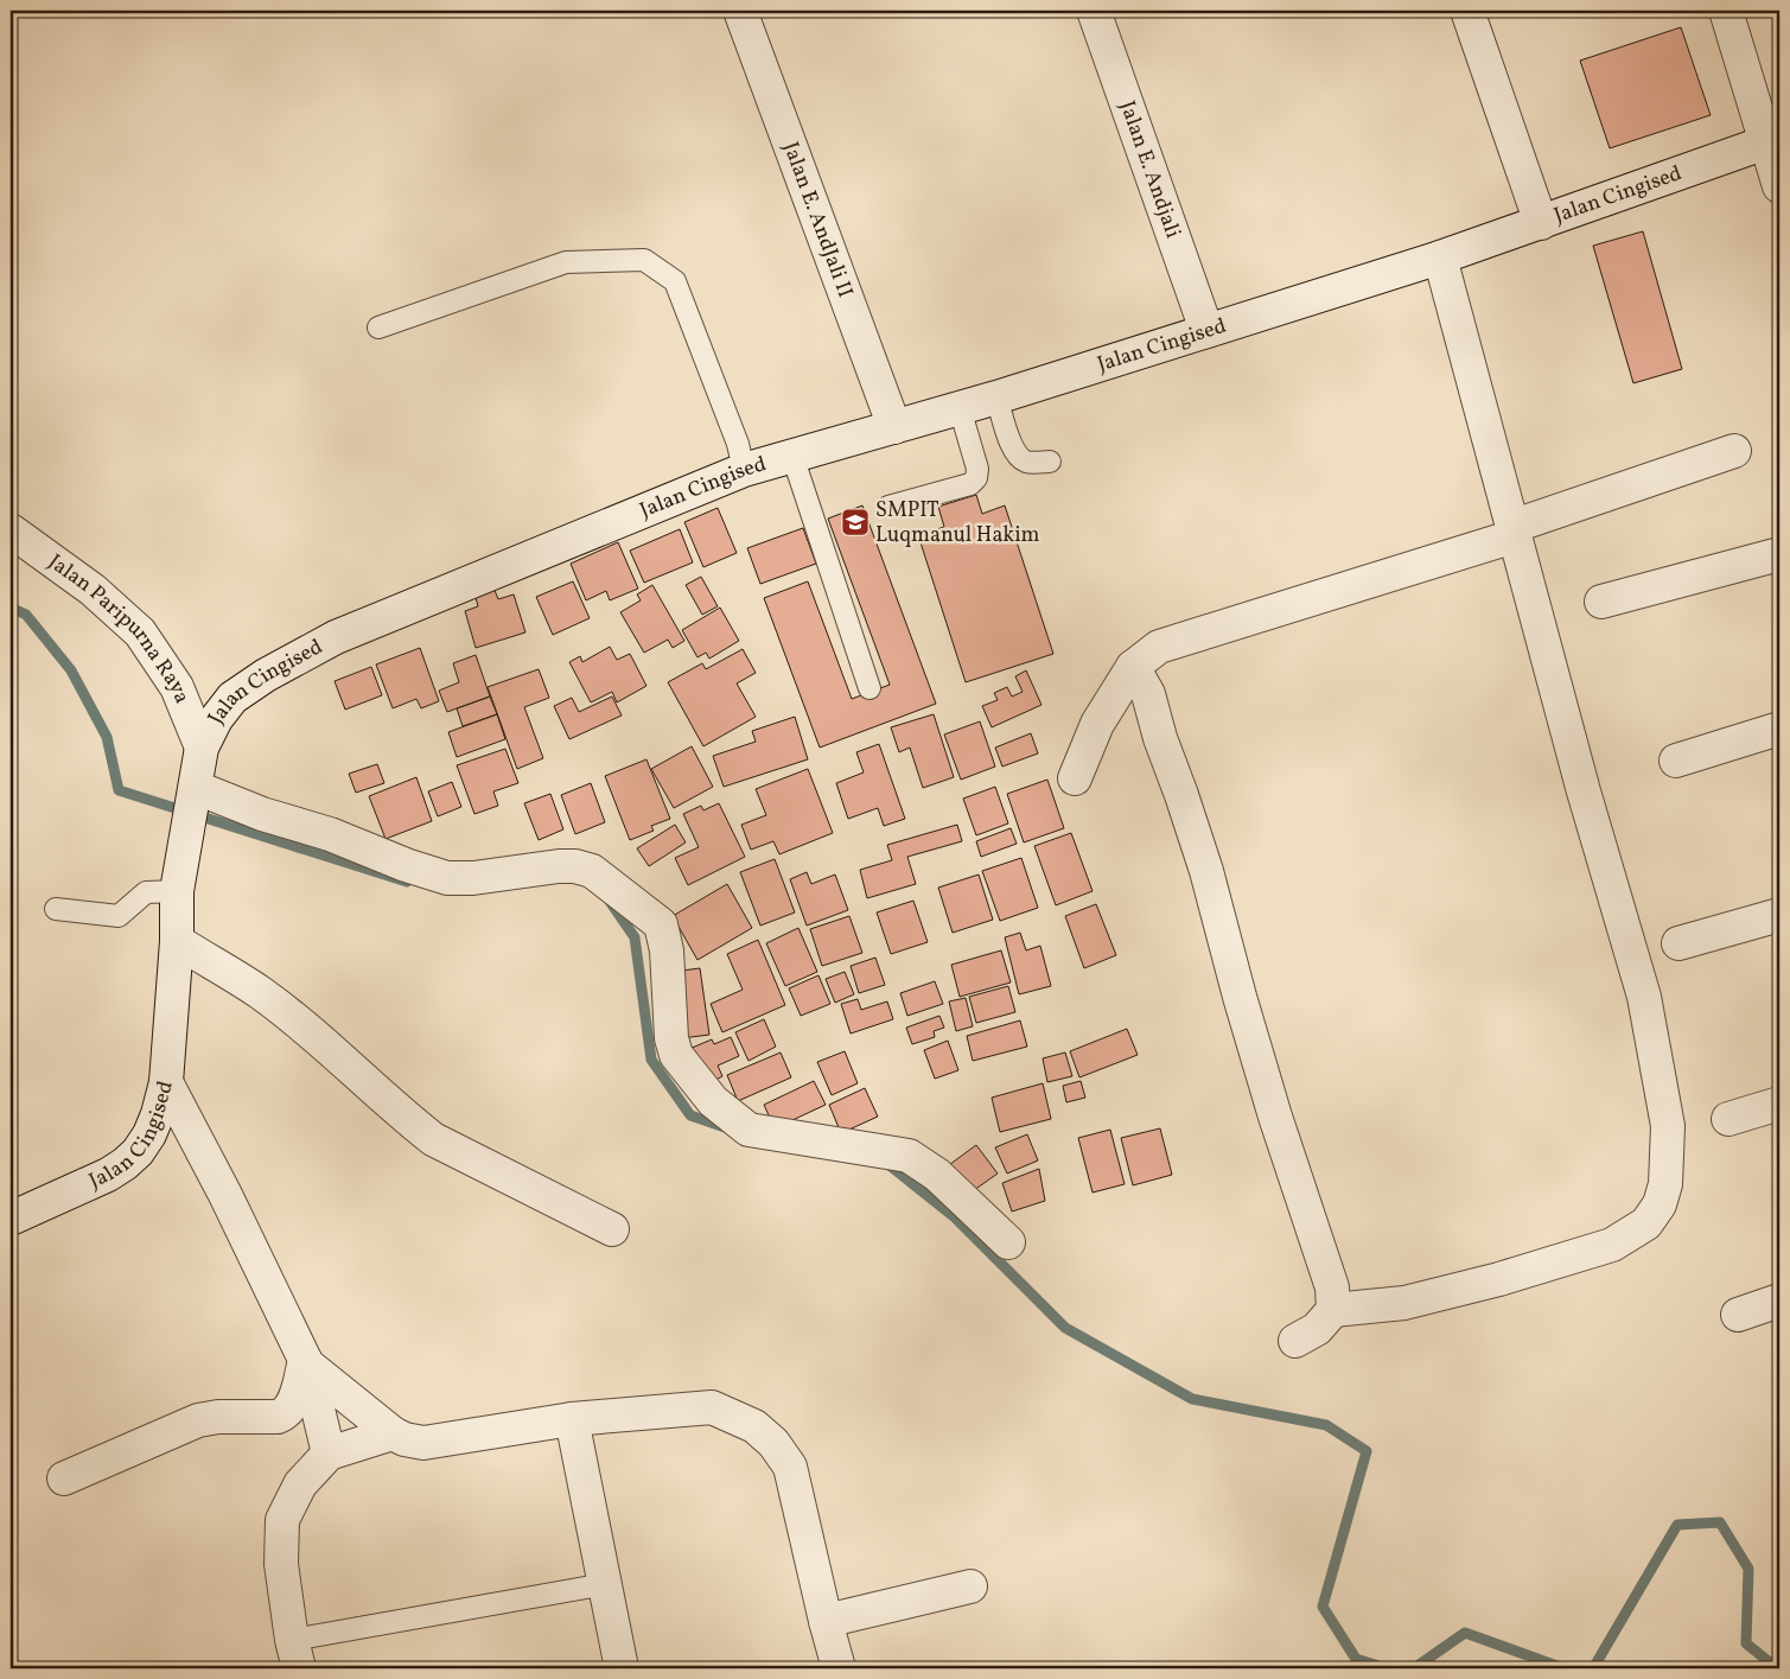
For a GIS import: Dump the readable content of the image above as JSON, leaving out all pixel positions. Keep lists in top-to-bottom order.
{
  "streets": {
    "street": [
      "Jalan E. Andjali",
      "Jalan Cingised",
      "Jalan E. AndJali II",
      "Jalan Paripurna Raya"
    ]
  },
  "crossings": [
    ["Jalan E. Andjali", "Jalan Cingised"],
    ["Jalan Cingised", "Jalan E. AndJali II"],
    ["Jalan Cingised", "Jalan Paripurna Raya"]
  ],
  "places": {
    "school or university": ["SMPIT Luqmanul Hakim"]
  }
}
